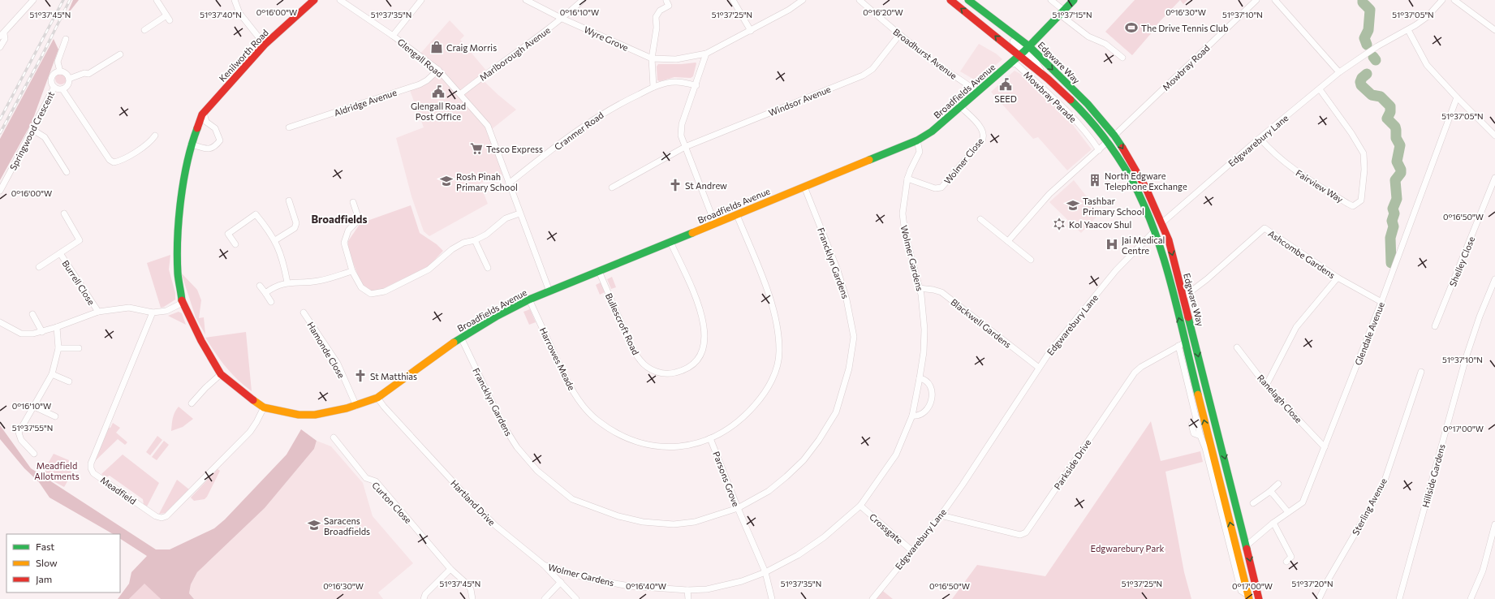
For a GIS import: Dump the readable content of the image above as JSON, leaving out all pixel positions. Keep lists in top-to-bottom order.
{
  "streets": {
    "main road": ["Kenilworth Road", "Edgware Way", "Broadfields Avenue"],
    "street": [
      "Wyre Grove",
      "Marlborough Avenue",
      "Broadhurst Avenue",
      "Glengall Road",
      "Mowbray Road",
      "Mowbray Parade",
      "Windsor Avenue",
      "Aldridge Avenue",
      "Springwood Crescent",
      "Cranmer Road",
      "Edgwarebury Lane",
      "Wolmer Close",
      "Fairview Way",
      "Ashcombe Gardens",
      "Wolmer Gardens",
      "Shelley Close",
      "Francklyn Gardens",
      "Burrell Close",
      "Blackwell Gardens",
      "Bullescroft Road",
      "Glendale Avenue",
      "Hamonde Close",
      "Harrowes Meade",
      "Ranelagh Close",
      "Parkside Drive",
      "Hillside Gardens",
      "Parsons Grove",
      "Meadfield",
      "Curton Close",
      "Hartland Drive",
      "Sterling Avenue",
      "Crossgate"
    ]
  },
  "crossings": [
    ["Wyre Grove", "Marlborough Avenue"],
    ["Marlborough Avenue", "Glengall Road"],
    ["Broadhurst Avenue", "Broadfields Avenue"],
    ["Broadhurst Avenue", "Windsor Avenue"],
    ["Kenilworth Road", "Broadfields Avenue"],
    ["Kenilworth Road", "Meadfield"],
    ["Glengall Road", "Broadfields Avenue"],
    ["Glengall Road", "Aldridge Avenue"],
    ["Glengall Road", "Cranmer Road"],
    ["Edgware Way", "Mowbray Road"],
    ["Edgware Way", "Broadfields Avenue"],
    ["Edgware Way", "Edgwarebury Lane"],
    ["Edgware Way", "Ashcombe Gardens"],
    ["Edgware Way", "Glendale Avenue"],
    ["Edgware Way", "Parkside Drive"],
    ["Broadfields Avenue", "Mowbray Parade"],
    ["Broadfields Avenue", "Wolmer Close"],
    ["Broadfields Avenue", "Wolmer Gardens"],
    ["Broadfields Avenue", "Francklyn Gardens"],
    ["Broadfields Avenue", "Bullescroft Road"],
    ["Broadfields Avenue", "Hamonde Close"],
    ["Broadfields Avenue", "Harrowes Meade"],
    ["Broadfields Avenue", "Meadfield"],
    ["Broadfields Avenue", "Hartland Drive"],
    ["Edgwarebury Lane", "Fairview Way"],
    ["Edgwarebury Lane", "Blackwell Gardens"],
    ["Edgwarebury Lane", "Parkside Drive"],
    ["Edgwarebury Lane", "Crossgate"],
    ["Wolmer Close", "Wolmer Gardens"],
    ["Ashcombe Gardens", "Glendale Avenue"],
    ["Wolmer Gardens", "Blackwell Gardens"],
    ["Wolmer Gardens", "Parsons Grove"],
    ["Wolmer Gardens", "Hartland Drive"],
    ["Wolmer Gardens", "Crossgate"],
    ["Francklyn Gardens", "Parsons Grove"],
    ["Glendale Avenue", "Ranelagh Close"],
    ["Harrowes Meade", "Parsons Grove"]
  ],
  "districts": ["Broadfields"],
  "parks": ["Meadfield Allotments", "Edgwarebury Park"],
  "places": {
    "sports": ["The Drive Tennis Club"],
    "shop": ["Craig Morris"],
    "public building": ["SEED", "Glengall Road Post Office"],
    "supermarket": ["Tesco Express"],
    "building": ["North Edgware Telephone Exchange"],
    "school or university": ["Rosh Pinah Primary School", "Tashbar Primary School", "Saracens Broadfields"],
    "church": ["St Andrew", "St Matthias"],
    "synagogue": ["Kol Yaacov Shul"],
    "hospital": ["Jai Medical Centre"]
  },
  "legend": ["Fast", "Slow", "Jam"],
  "coordinates": [
    "0°16'30\"W",
    "0°16'00\"W",
    "0°16'20\"W",
    "0°16'10\"W",
    "51°37'45\"N",
    "51°37'40\"N",
    "51°37'35\"N",
    "51°37'25\"N",
    "51°37'15\"N",
    "51°37'10\"N",
    "51°37'05\"N",
    "0°16'50\"W",
    "51°37'55\"N",
    "0°17'00\"W",
    "51°37'20\"N",
    "0°16'40\"W"
  ]
}
